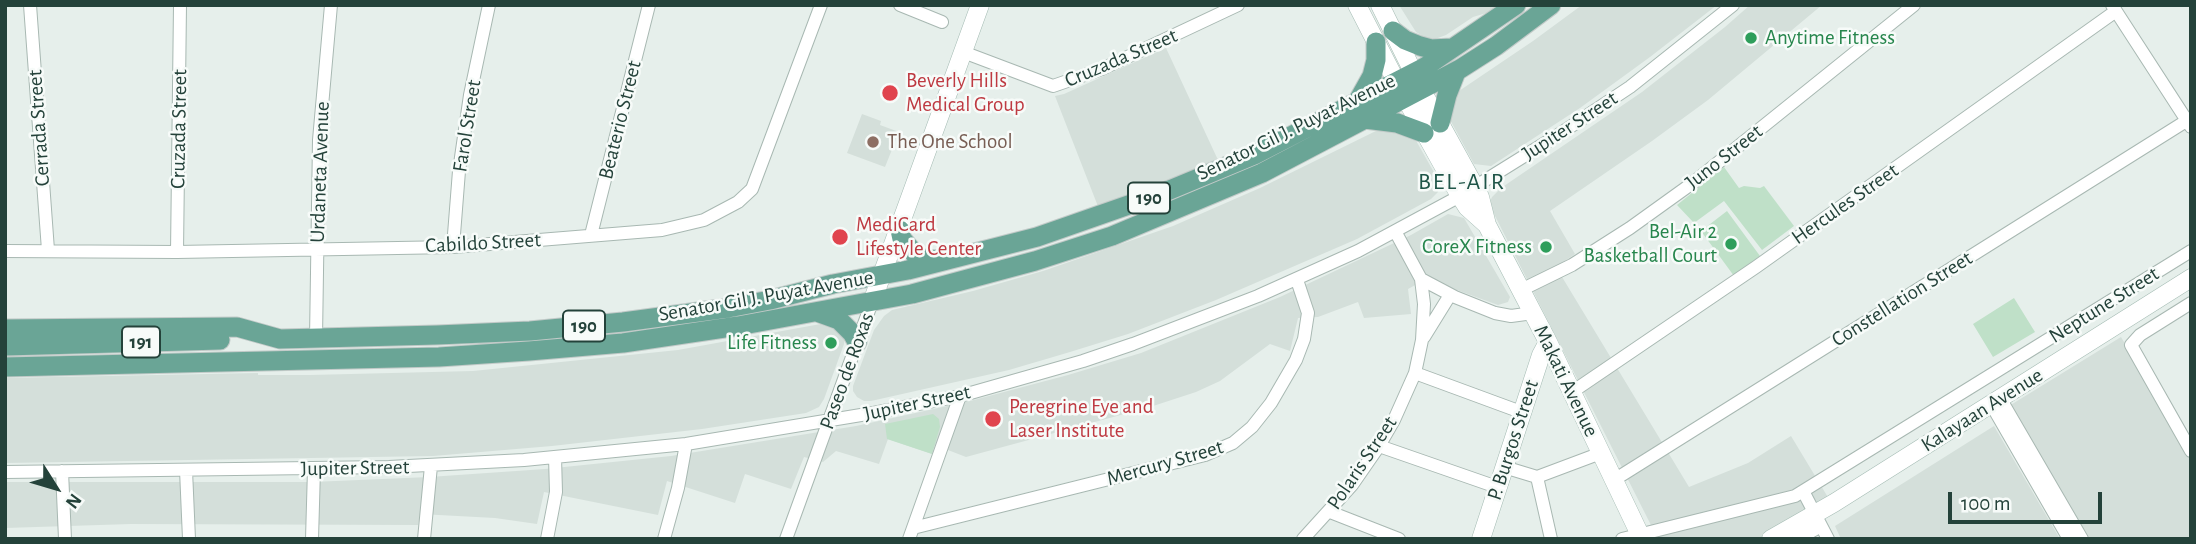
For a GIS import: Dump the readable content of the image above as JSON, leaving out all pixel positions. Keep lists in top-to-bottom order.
{
  "streets": {
    "main road": [
      "Senator Gil J. Puyat Avenue",
      "190",
      "191",
      "Paseo de Roxas",
      "Makati Avenue",
      "Kalayaan Avenue",
      "P. Burgos Street"
    ],
    "street": [
      "Cruzada Street",
      "Beaterio Street",
      "Farol Street",
      "Jupiter Street",
      "Cerrada Street",
      "Juno Street",
      "Urdaneta Avenue",
      "Hercules Street",
      "Cabildo Street",
      "Constellation Street",
      "Neptune Street",
      "Mercury Street",
      "Polaris Street"
    ]
  },
  "crossings": [
    ["Cruzada Street", "Cabildo Street"],
    ["Cruzada Street", "Paseo de Roxas"],
    ["Beaterio Street", "Cabildo Street"],
    ["Farol Street", "Cabildo Street"],
    ["Jupiter Street", "Paseo de Roxas"],
    ["Jupiter Street", "Makati Avenue"],
    ["Jupiter Street", "Mercury Street"],
    ["Jupiter Street", "Polaris Street"],
    ["Senator Gil J. Puyat Avenue", "Urdaneta Avenue"],
    ["Senator Gil J. Puyat Avenue", "191"],
    ["Senator Gil J. Puyat Avenue", "Paseo de Roxas"],
    ["Senator Gil J. Puyat Avenue", "Makati Avenue"],
    ["Cerrada Street", "Cabildo Street"],
    ["Juno Street", "Makati Avenue"],
    ["Urdaneta Avenue", "Cabildo Street"],
    ["Hercules Street", "Makati Avenue"],
    ["Constellation Street", "Makati Avenue"],
    ["Neptune Street", "Makati Avenue"],
    ["Makati Avenue", "P. Burgos Street"]
  ],
  "districts": ["BEL-AIR"],
  "places": [
    "Anytime Fitness",
    "Beverly Hills Medical Group",
    "The One School",
    "MediCard Lifestyle Center",
    "Bel-Air 2 Basketball Court",
    "CoreX Fitness",
    "Life Fitness",
    "Peregrine Eye and Laser Institute"
  ],
  "scale_bar": "100 m",
  "north": "bottom right"
}
